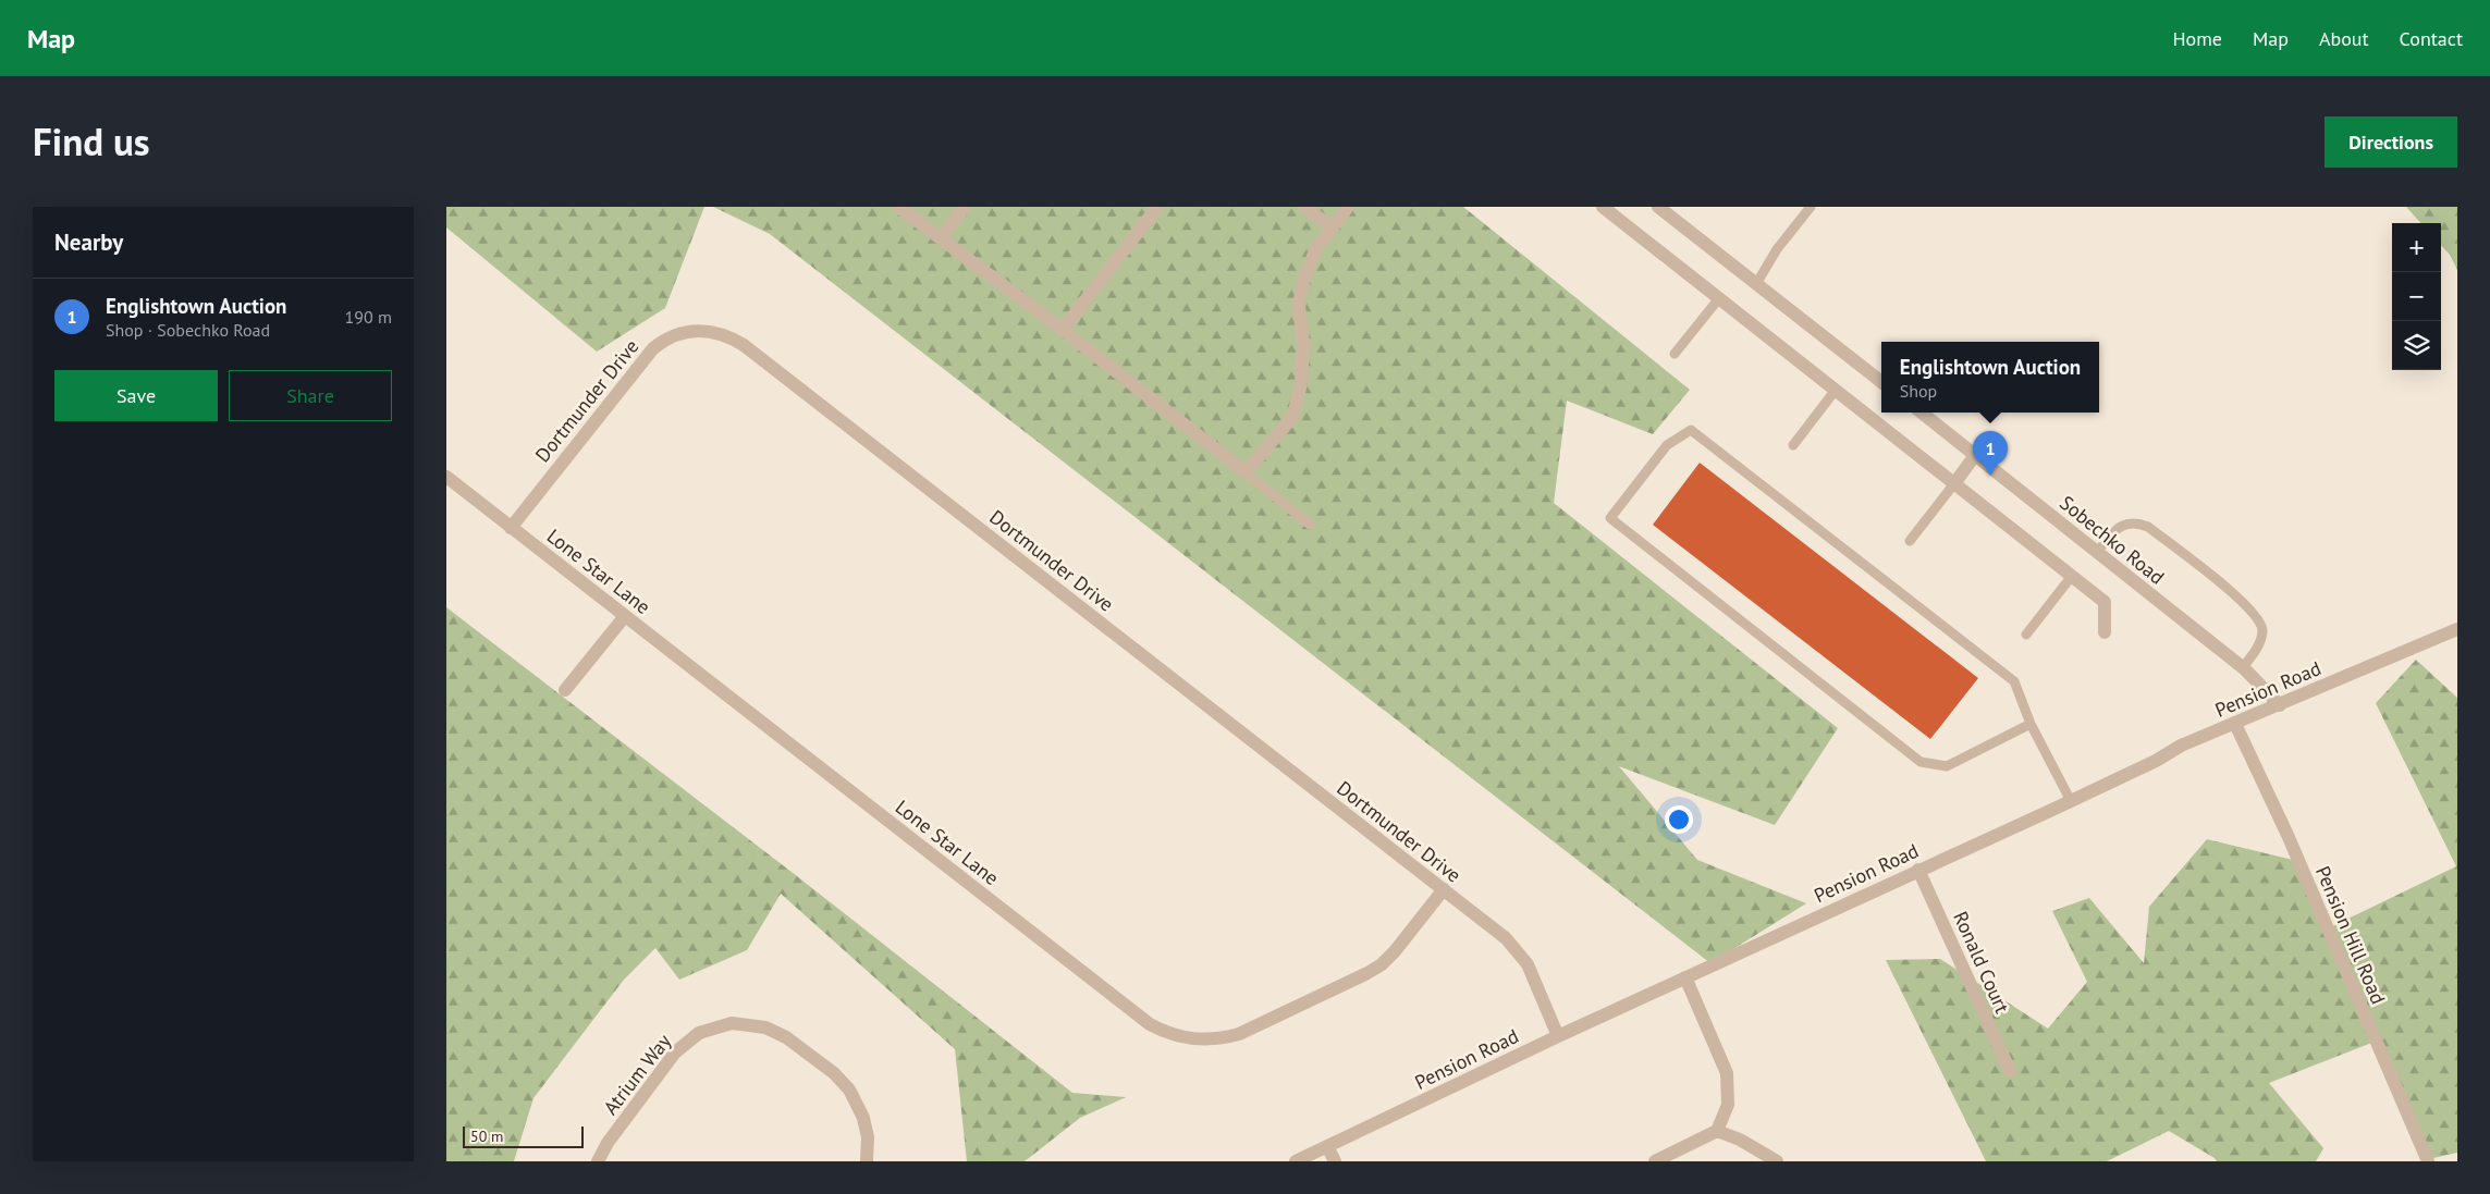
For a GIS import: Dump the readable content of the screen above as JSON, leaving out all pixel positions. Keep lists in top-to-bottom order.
{
  "streets": {
    "street": [
      "Dortmunder Drive",
      "Sobechko Road",
      "Lone Star Lane",
      "Pension Road",
      "Pension Hill Road",
      "Ronald Court",
      "Atrium Way"
    ]
  },
  "crossings": [
    ["Dortmunder Drive", "Lone Star Lane"],
    ["Dortmunder Drive", "Pension Road"],
    ["Sobechko Road", "Pension Road"],
    ["Pension Road", "Pension Hill Road"],
    ["Pension Road", "Ronald Court"]
  ],
  "scale_bar": "50 m",
  "page": {
    "header": "Map",
    "nav": [
      "Home",
      "Map",
      "About",
      "Contact"
    ],
    "title": "Find us",
    "buttons": [
      "Directions",
      ["Save", "Share"]
    ],
    "heading": "Nearby",
    "map_buttons": ["+", "−"],
    "list": [
      {
        "mark": "1",
        "name": "Englishtown Auction",
        "note": "Shop · Sobechko Road",
        "value": "190 m"
      }
    ],
    "popup": ["Englishtown Auction", "Shop"],
    "pins": "1",
    "scale": "50 m"
  }
}
